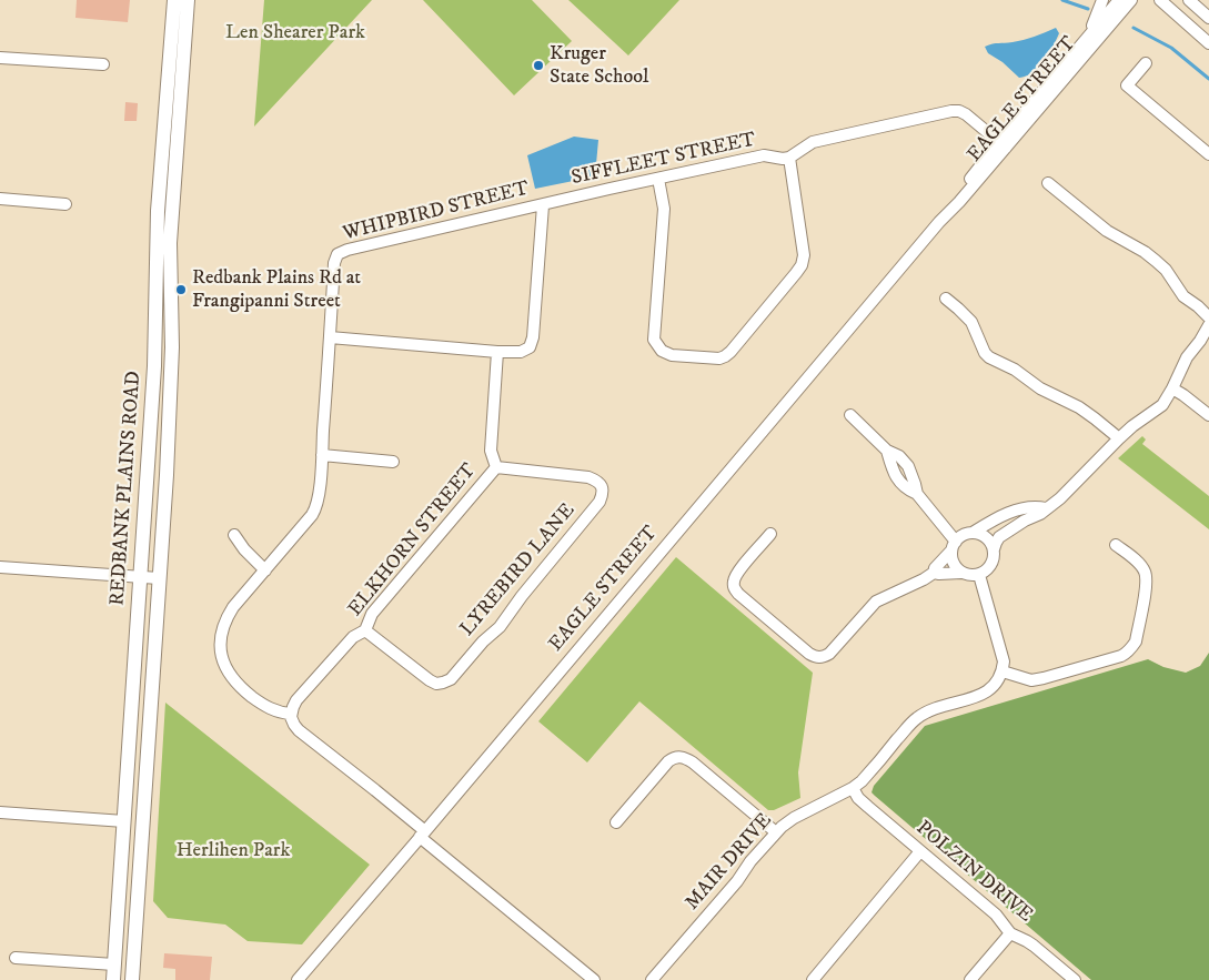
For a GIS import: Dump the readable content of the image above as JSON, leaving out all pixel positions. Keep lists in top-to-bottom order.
{
  "streets": {
    "main road": ["REDBANK PLAINS ROAD"],
    "street": [
      "EAGLE STREET",
      "SIFFLEET STREET",
      "WHIPBIRD STREET",
      "ELKHORN STREET",
      "LYREBIRD LANE",
      "MAIR DRIVE",
      "POLZIN DRIVE"
    ]
  },
  "crossings": [
    ["SIFFLEET STREET", "WHIPBIRD STREET"],
    ["WHIPBIRD STREET", "ELKHORN STREET"],
    ["ELKHORN STREET", "LYREBIRD LANE"],
    ["MAIR DRIVE", "POLZIN DRIVE"]
  ],
  "parks": ["Len Shearer Park", "Herlihen Park"],
  "places": ["Kruger State School", "Redbank Plains Rd at Frangipanni Street"]
}
